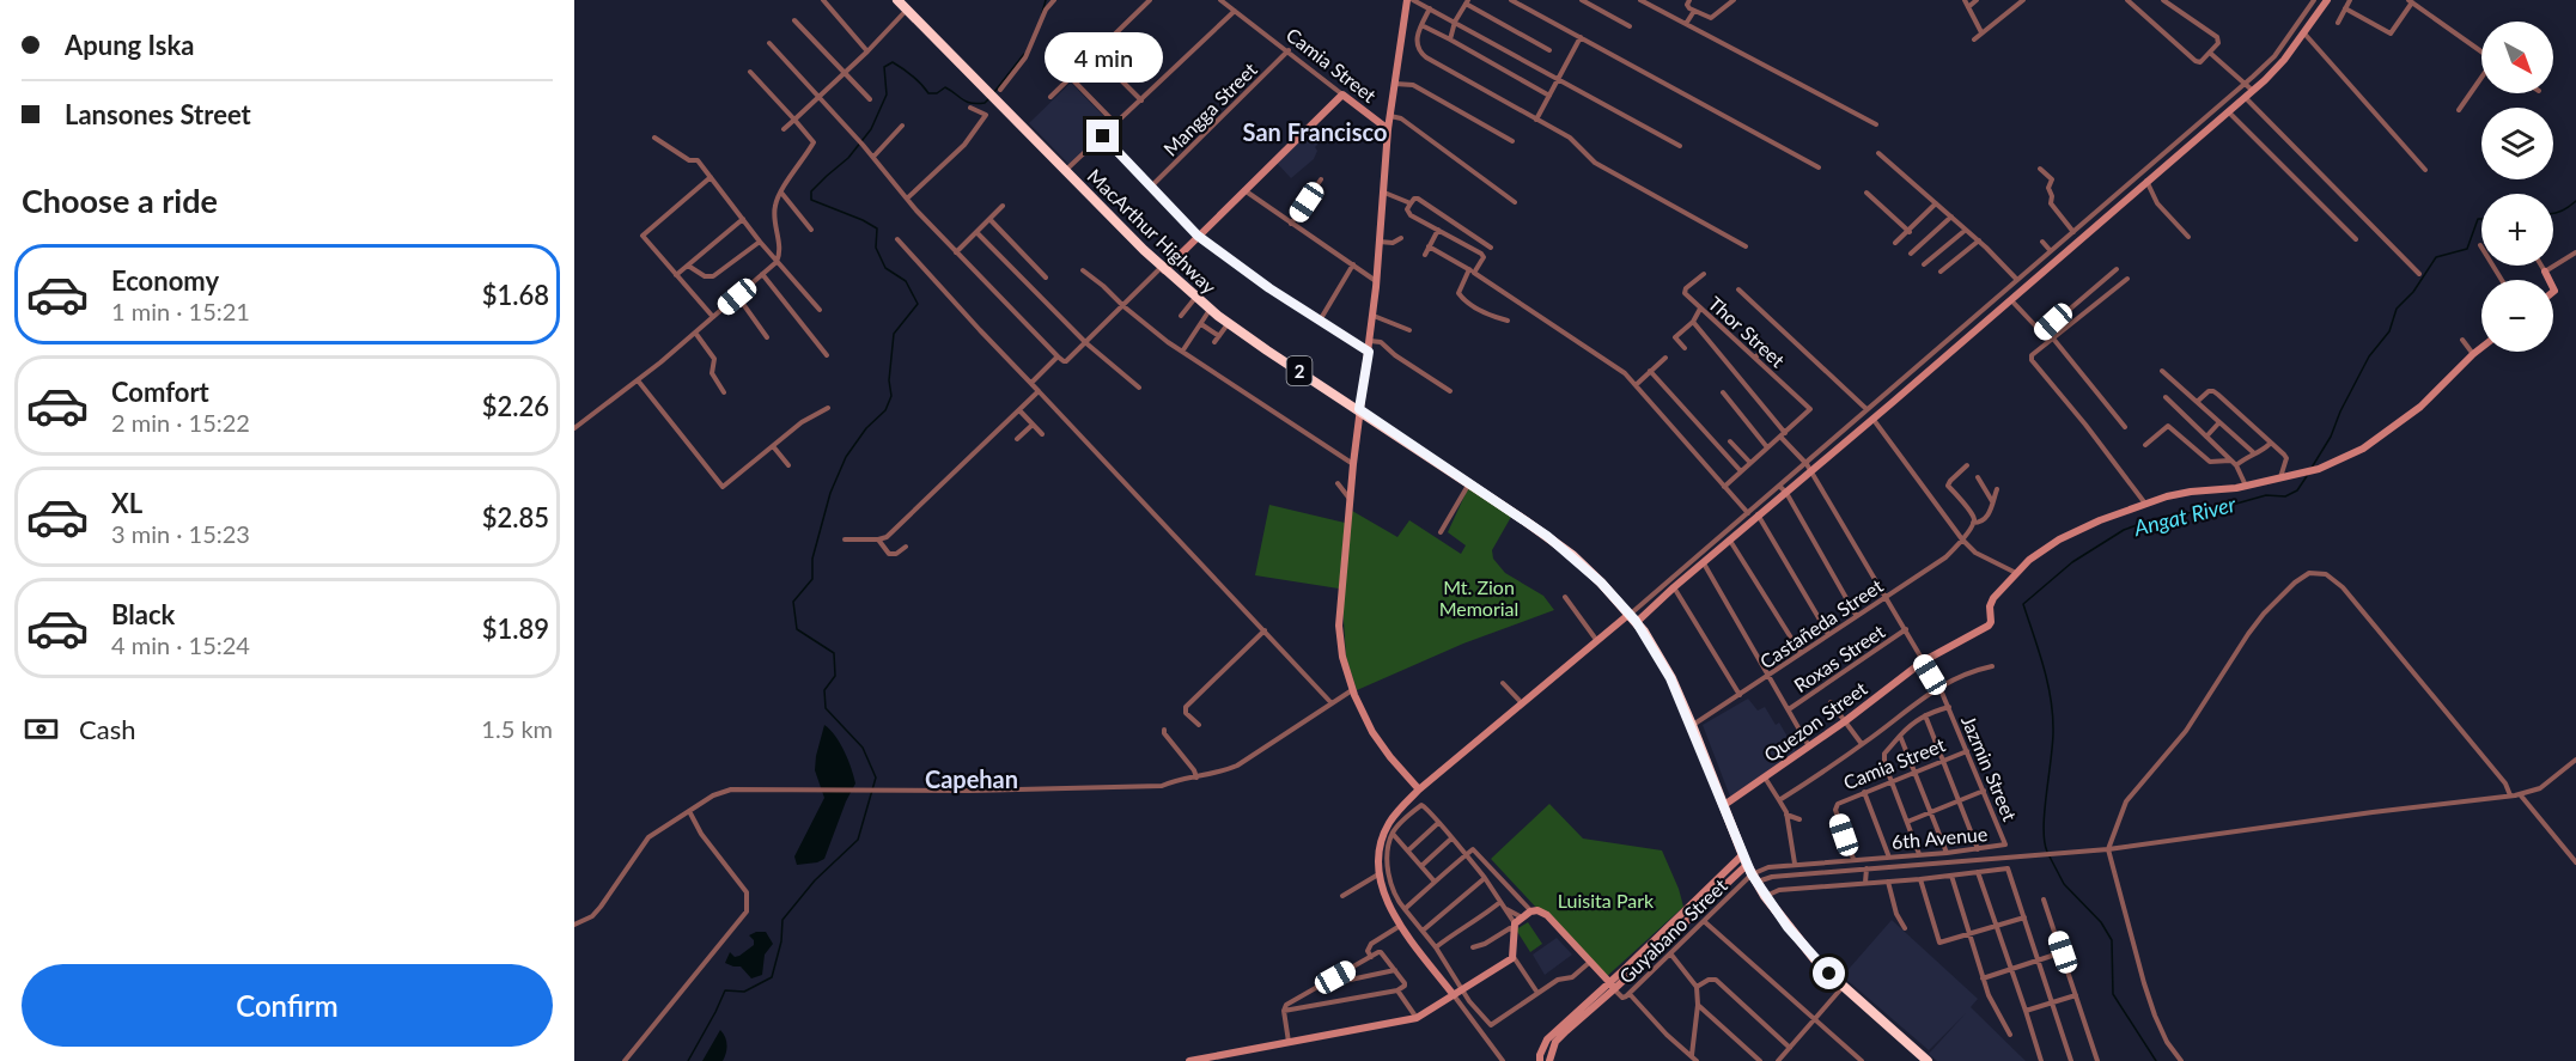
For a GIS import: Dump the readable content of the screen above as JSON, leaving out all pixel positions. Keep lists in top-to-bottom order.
{
  "streets": {
    "highway": ["MacArthur Highway", "2"],
    "street": [
      "Camia Street",
      "Mangga Street",
      "Thor Street",
      "Castañeda Street",
      "Roxas Street",
      "Quezon Street",
      "Jazmin Street",
      "6th Avenue",
      "Guyabano Street"
    ]
  },
  "crossings": [
    ["Camia Street", "Mangga Street"],
    ["Camia Street", "Jazmin Street"],
    ["Camia Street", "6th Avenue"],
    ["MacArthur Highway", "Castañeda Street"],
    ["MacArthur Highway", "Quezon Street"],
    ["MacArthur Highway", "6th Avenue"],
    ["MacArthur Highway", "Guyabano Street"],
    ["Thor Street", "Jazmin Street"],
    ["Castañeda Street", "Jazmin Street"],
    ["Roxas Street", "Jazmin Street"],
    ["Quezon Street", "Jazmin Street"],
    ["Jazmin Street", "6th Avenue"],
    ["6th Avenue", "Guyabano Street"]
  ],
  "districts": ["San Francisco", "Capehan"],
  "water": ["Angat River"],
  "parks": ["Mt. Zion Memorial", "Luisita Park"],
  "north": "bottom right",
  "page": {
    "banner": ["Apung Iska", "Lansones Street"],
    "map_buttons": ["+", "−"],
    "bubble": "4 min",
    "heading": "Choose a ride",
    "list": [
      {
        "name": "Economy",
        "note": "1 min · 15:21",
        "value": "$1.68"
      },
      {
        "name": "Comfort",
        "note": "2 min · 15:22",
        "value": "$2.26"
      },
      {
        "name": "XL",
        "note": "3 min · 15:23",
        "value": "$2.85"
      },
      {
        "name": "Black",
        "note": "4 min · 15:24",
        "value": "$1.89"
      }
    ],
    "pay": ["Cash", "1.5 km"],
    "buttons": "Confirm"
  }
}
